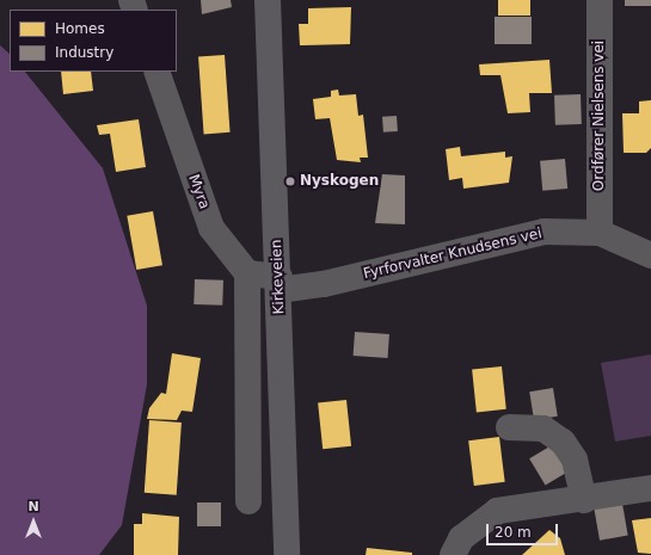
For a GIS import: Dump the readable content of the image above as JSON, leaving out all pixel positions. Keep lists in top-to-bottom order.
{
  "streets": {
    "main road": ["Kirkeveien"],
    "street": ["Ordfører Nielsens vei", "Myra", "Fyrforvalter Knudsens vei"]
  },
  "crossings": [
    ["Ordfører Nielsens vei", "Fyrforvalter Knudsens vei"],
    ["Fyrforvalter Knudsens vei", "Kirkeveien"]
  ],
  "places": ["Nyskogen"],
  "legend": ["Homes", "Industry"],
  "scale_bar": "20 m",
  "north": "top"
}
